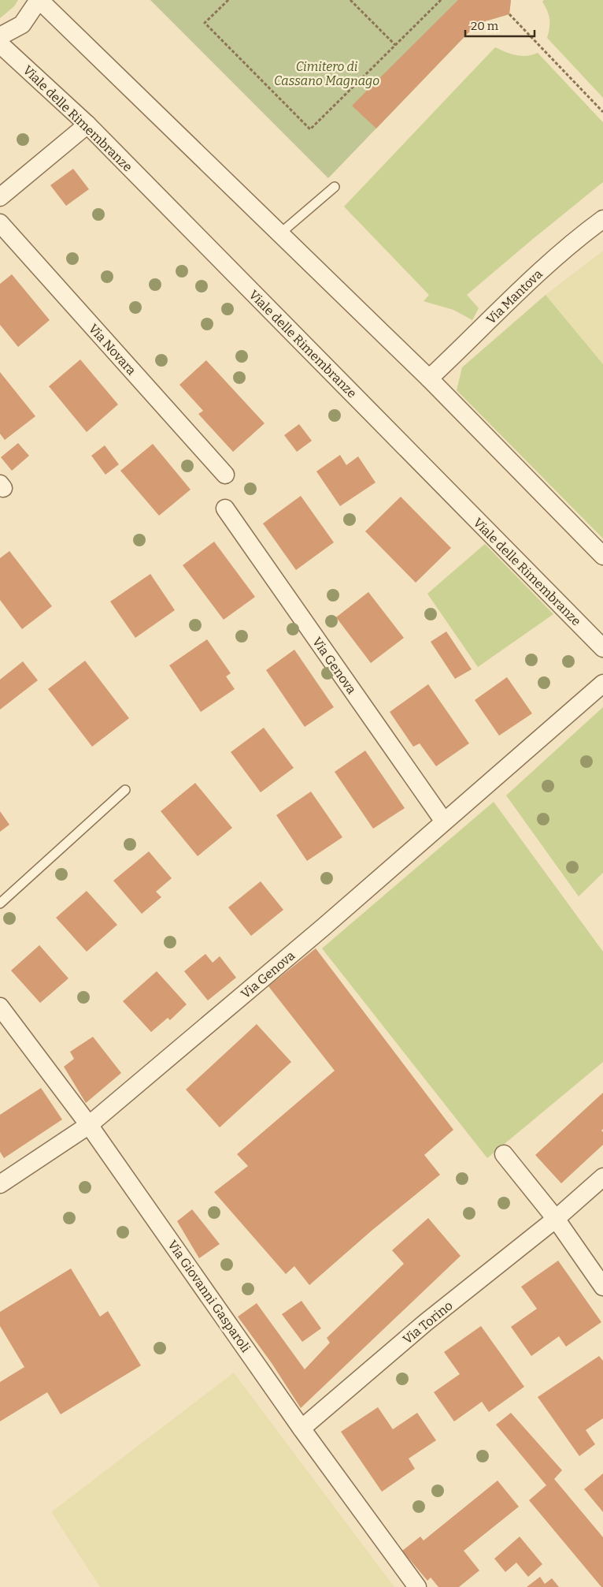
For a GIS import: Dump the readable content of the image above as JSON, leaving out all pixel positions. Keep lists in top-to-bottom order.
{
  "streets": {
    "street": [
      "Viale delle Rimembranze",
      "Via Mantova",
      "Via Novara",
      "Via Genova",
      "Via Giovanni Gasparoli",
      "Via Torino"
    ]
  },
  "crossings": [
    ["Via Genova", "Via Giovanni Gasparoli"],
    ["Via Giovanni Gasparoli", "Via Torino"]
  ],
  "parks": ["Cimitero di Cassano Magnago"],
  "scale_bar": "20 m"
}
